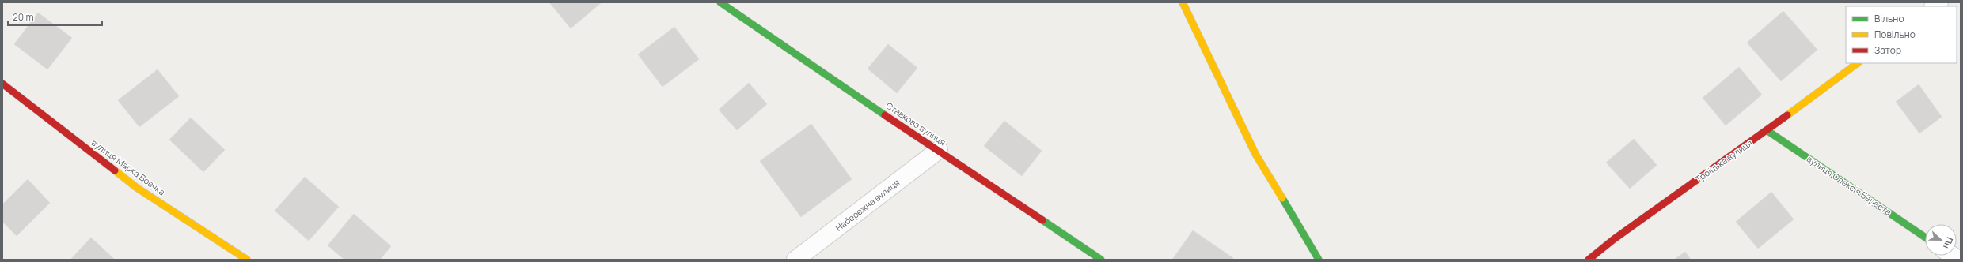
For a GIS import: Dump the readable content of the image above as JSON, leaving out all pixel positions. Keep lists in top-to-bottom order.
{
  "streets": {
    "street": [
      "Ставкова вулиця",
      "Троїцька вулиця",
      "вулиця Марка Вовчка",
      "вулиця Олексія Береста",
      "Набережна вулиця"
    ]
  },
  "crossings": [
    ["Ставкова вулиця", "Набережна вулиця"],
    ["Троїцька вулиця", "вулиця Олексія Береста"]
  ],
  "legend": ["Вільно", "Повільно", "Затор"],
  "scale_bar": "20 m",
  "north": "right"
}
